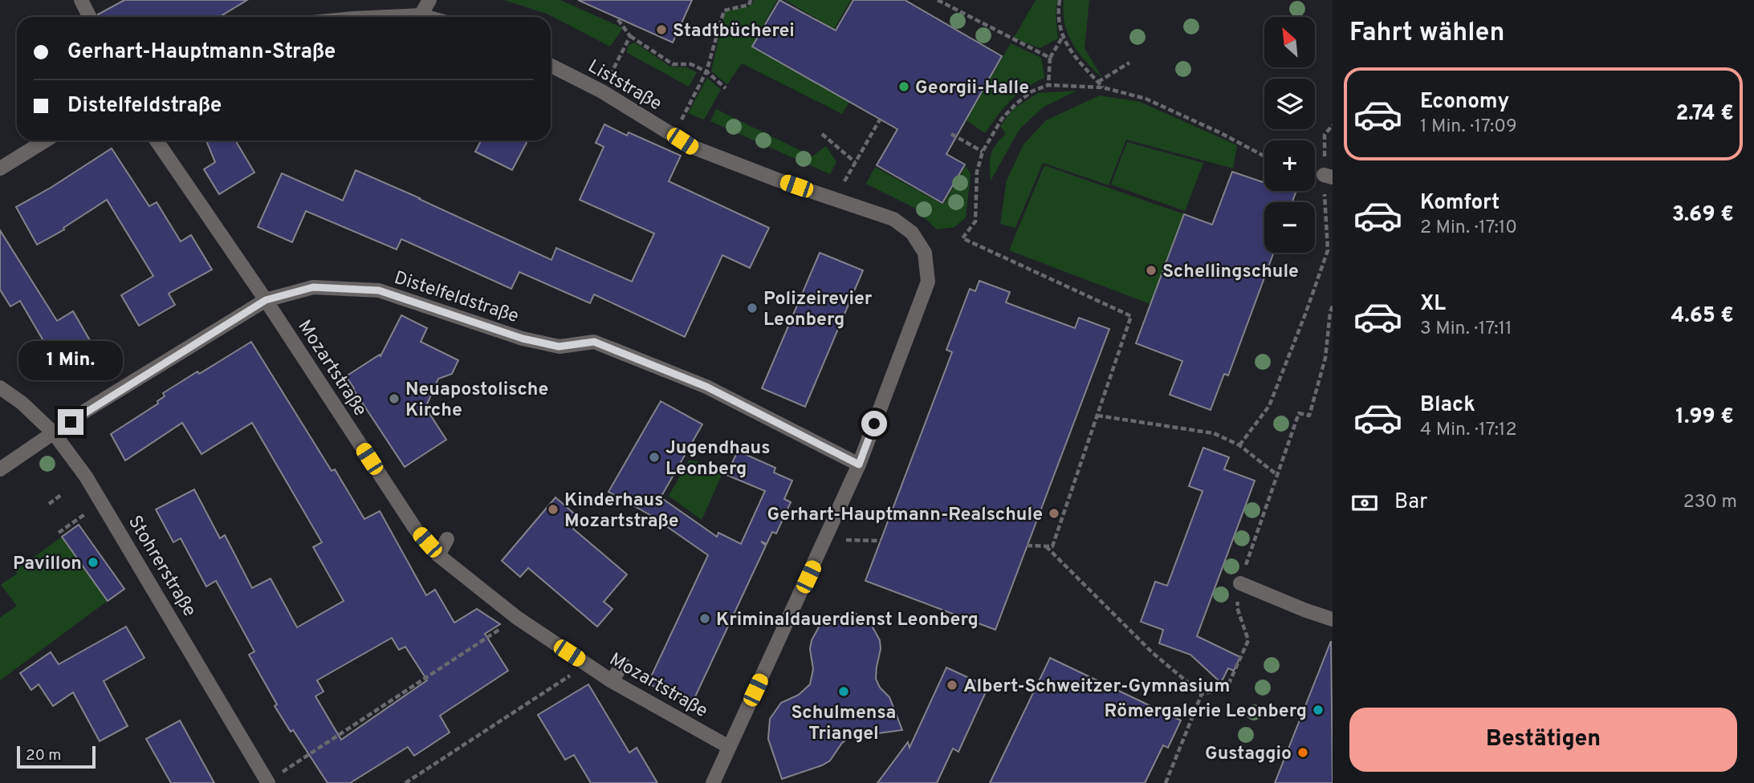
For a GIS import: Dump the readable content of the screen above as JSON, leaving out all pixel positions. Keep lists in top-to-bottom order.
{
  "streets": {
    "street": [
      "Liststraße",
      "Distelfeldstraße",
      "Mozartstraße",
      "Stohrerstraße"
    ]
  },
  "crossings": [
    ["Liststraße", "Distelfeldstraße"],
    ["Distelfeldstraße", "Mozartstraße"],
    ["Distelfeldstraße", "Stohrerstraße"]
  ],
  "places": [
    "Stadtbücherei",
    "Georgii-Halle",
    "Schellingschule",
    "Polizeirevier Leonberg",
    "Neuapostolische Kirche",
    "Jugendhaus Leonberg",
    "Kinderhaus Mozartstraße",
    "Gerhart-Hauptmann-Realschule",
    "Pavillon",
    "Kriminaldauerdienst Leonberg",
    "Albert-Schweitzer-Gymnasium",
    "Schulmensa Triangel",
    "Römergalerie Leonberg",
    "Gustaggio"
  ],
  "scale_bar": "20 m",
  "north": "top left",
  "page": {
    "heading": "Fahrt wählen",
    "map_buttons": ["+", "−"],
    "banner": ["Gerhart-Hauptmann-Straße", "Distelfeldstraße"],
    "list": [
      {
        "name": "Economy",
        "note": "1 Min. · 17:09",
        "value": "2.74 €"
      },
      {
        "name": "Komfort",
        "note": "2 Min. · 17:10",
        "value": "3.69 €"
      },
      {
        "name": "XL",
        "note": "3 Min. · 17:11",
        "value": "4.65 €"
      },
      {
        "name": "Black",
        "note": "4 Min. · 17:12",
        "value": "1.99 €"
      }
    ],
    "bubble": "1 Min.",
    "pay": ["Bar", "230 m"],
    "buttons": "Bestätigen",
    "scale": "20 m"
  }
}
